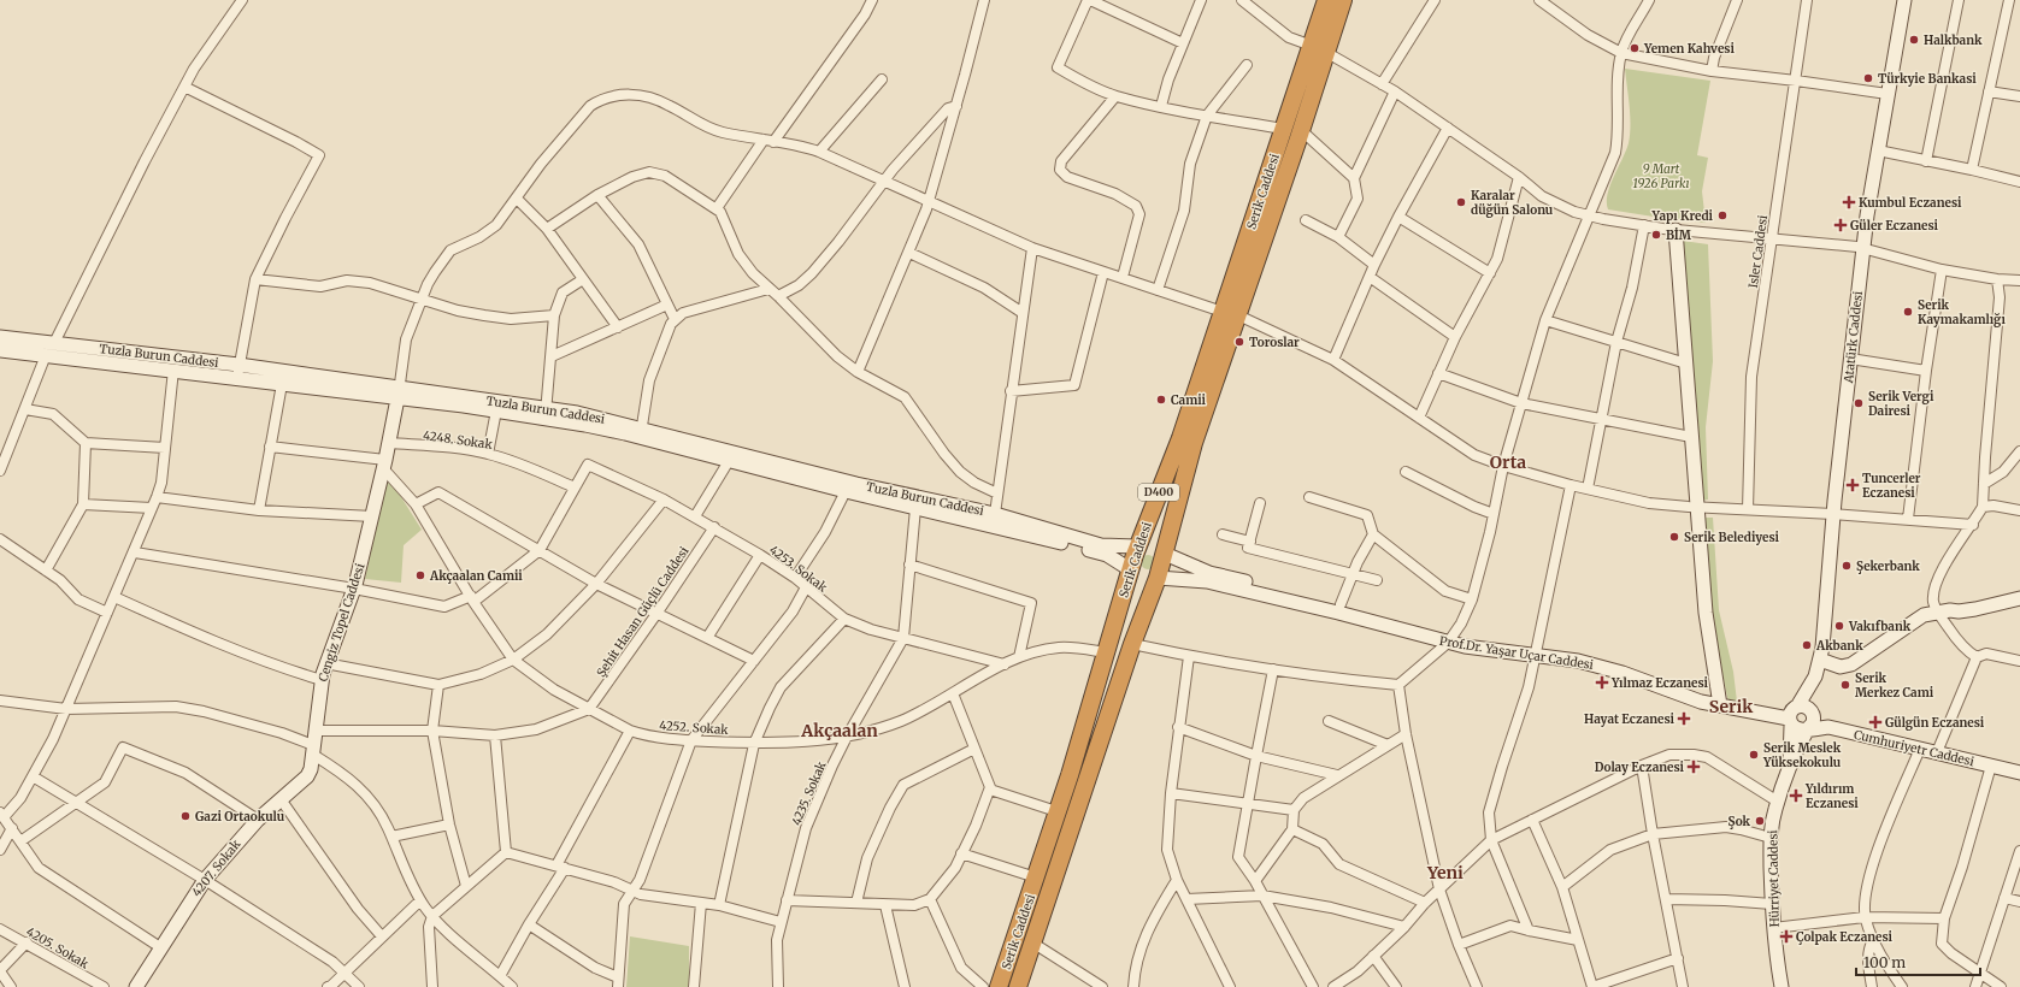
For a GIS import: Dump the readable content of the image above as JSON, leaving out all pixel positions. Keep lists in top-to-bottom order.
{
  "streets": {
    "highway": ["Serik Caddesi", "D400"],
    "main road": [
      "Atatürk Caddesi",
      "Tuzla Burun Caddesi",
      "Cengiz Topel Caddesi",
      "Prof.Dr. Yaşar Uçar Caddesi",
      "Cumhuriyetr Caddesi",
      "4207. Sokak",
      "Hürriyet Caddesi"
    ],
    "street": [
      "Isler Caddesi",
      "4248. Sokak",
      "4253. Sokak",
      "Şehit Hasan Güçlü Caddesi",
      "4252. Sokak",
      "4235. Sokak",
      "4205. Sokak"
    ]
  },
  "crossings": [
    ["Serik Caddesi", "Tuzla Burun Caddesi"],
    ["Serik Caddesi", "Prof.Dr. Yaşar Uçar Caddesi"],
    ["Serik Caddesi", "4252. Sokak"],
    ["Atatürk Caddesi", "Prof.Dr. Yaşar Uçar Caddesi"],
    ["Atatürk Caddesi", "Cumhuriyetr Caddesi"],
    ["Atatürk Caddesi", "Hürriyet Caddesi"],
    ["Tuzla Burun Caddesi", "Cengiz Topel Caddesi"],
    ["Tuzla Burun Caddesi", "Prof.Dr. Yaşar Uçar Caddesi"],
    ["Tuzla Burun Caddesi", "4235. Sokak"],
    ["4248. Sokak", "4253. Sokak"],
    ["4248. Sokak", "Cengiz Topel Caddesi"],
    ["4253. Sokak", "Şehit Hasan Güçlü Caddesi"],
    ["4253. Sokak", "4252. Sokak"],
    ["4253. Sokak", "4235. Sokak"],
    ["Şehit Hasan Güçlü Caddesi", "4252. Sokak"],
    ["Cengiz Topel Caddesi", "4252. Sokak"],
    ["Cengiz Topel Caddesi", "4207. Sokak"],
    ["Prof.Dr. Yaşar Uçar Caddesi", "Cumhuriyetr Caddesi"],
    ["Prof.Dr. Yaşar Uçar Caddesi", "Hürriyet Caddesi"],
    ["4252. Sokak", "4235. Sokak"],
    ["Cumhuriyetr Caddesi", "Hürriyet Caddesi"]
  ],
  "districts": [
    "Orta",
    "Serik",
    "Akçaalan",
    "Yeni"
  ],
  "parks": ["9 Mart 1926 Parkı"],
  "places": {
    "other": [
      "Halkbank",
      "Yemen Kahvesi",
      "Türkyie Bankasi",
      "Karalar düğün Salonu",
      "Yapı Kredi",
      "BİM",
      "Serik Kaymakamlığı",
      "Toroslar",
      "Camii",
      "Serik Vergi Dairesi",
      "Serik Belediyesi",
      "Şekerbank",
      "Akçaalan Camii",
      "Vakıfbank",
      "Akbank",
      "Serik Merkez Cami",
      "Serik Meslek Yüksekokulu",
      "Gazi Ortaokulu",
      "Şok"
    ],
    "health": [
      "Kumbul Eczanesi",
      "Güler Eczanesi",
      "Tuncerler Eczanesi",
      "Yılmaz Eczanesi",
      "Hayat Eczanesi",
      "Gülgün Eczanesi",
      "Dolay Eczanesi",
      "Yıldırım Eczanesi",
      "Çolpak Eczanesi"
    ]
  },
  "scale_bar": "100 m"
}
